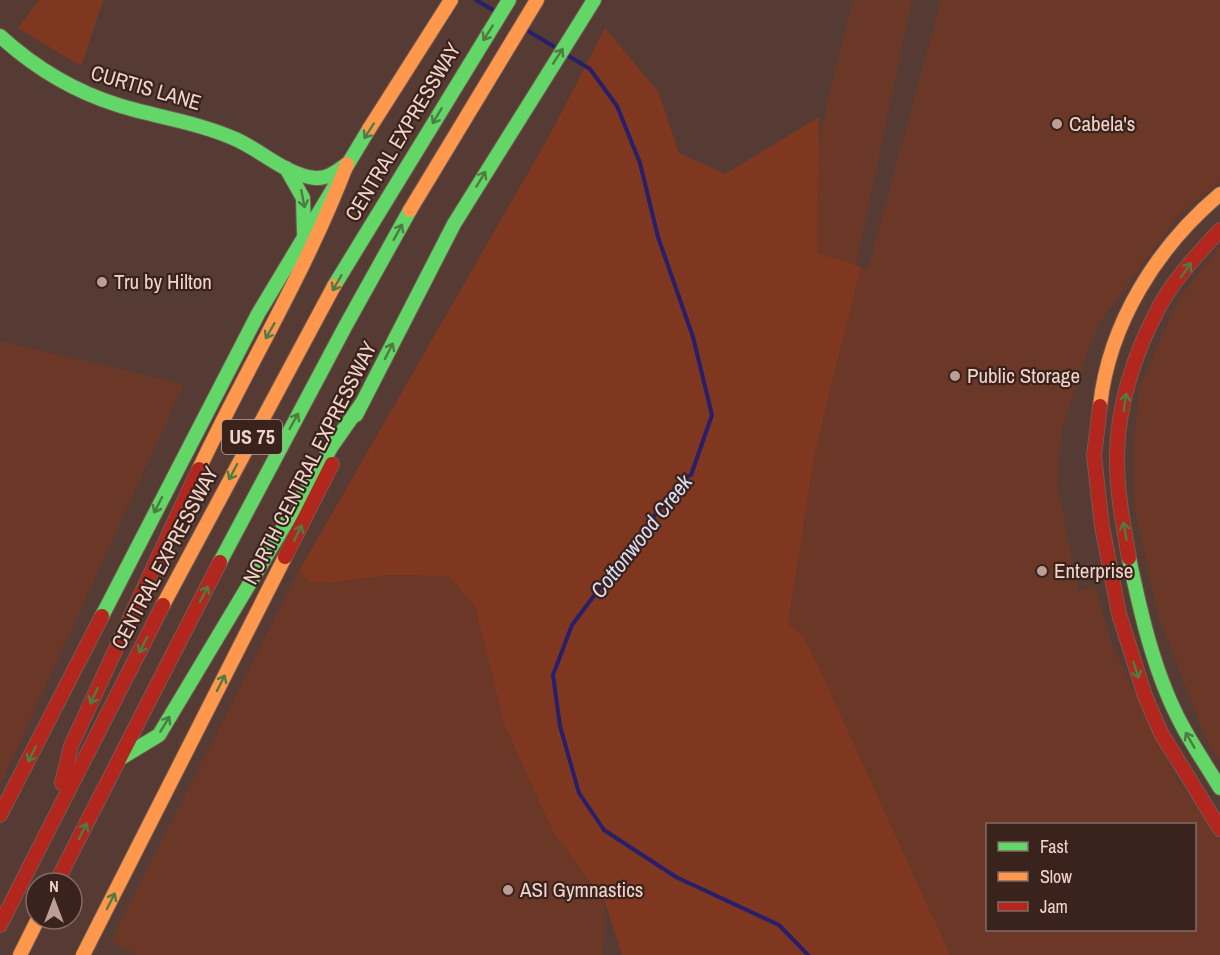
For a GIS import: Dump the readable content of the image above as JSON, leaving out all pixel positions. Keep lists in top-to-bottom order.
{
  "streets": {
    "main road": [
      "CURTIS LANE",
      "CENTRAL EXPRESSWAY",
      "US 75",
      "NORTH CENTRAL EXPRESSWAY"
    ]
  },
  "water": ["Cottonwood Creek"],
  "places": [
    "Cabela's",
    "Tru by Hilton",
    "Public Storage",
    "Enterprise",
    "ASI Gymnastics"
  ],
  "legend": ["Fast", "Slow", "Jam"],
  "north": "top"
}
